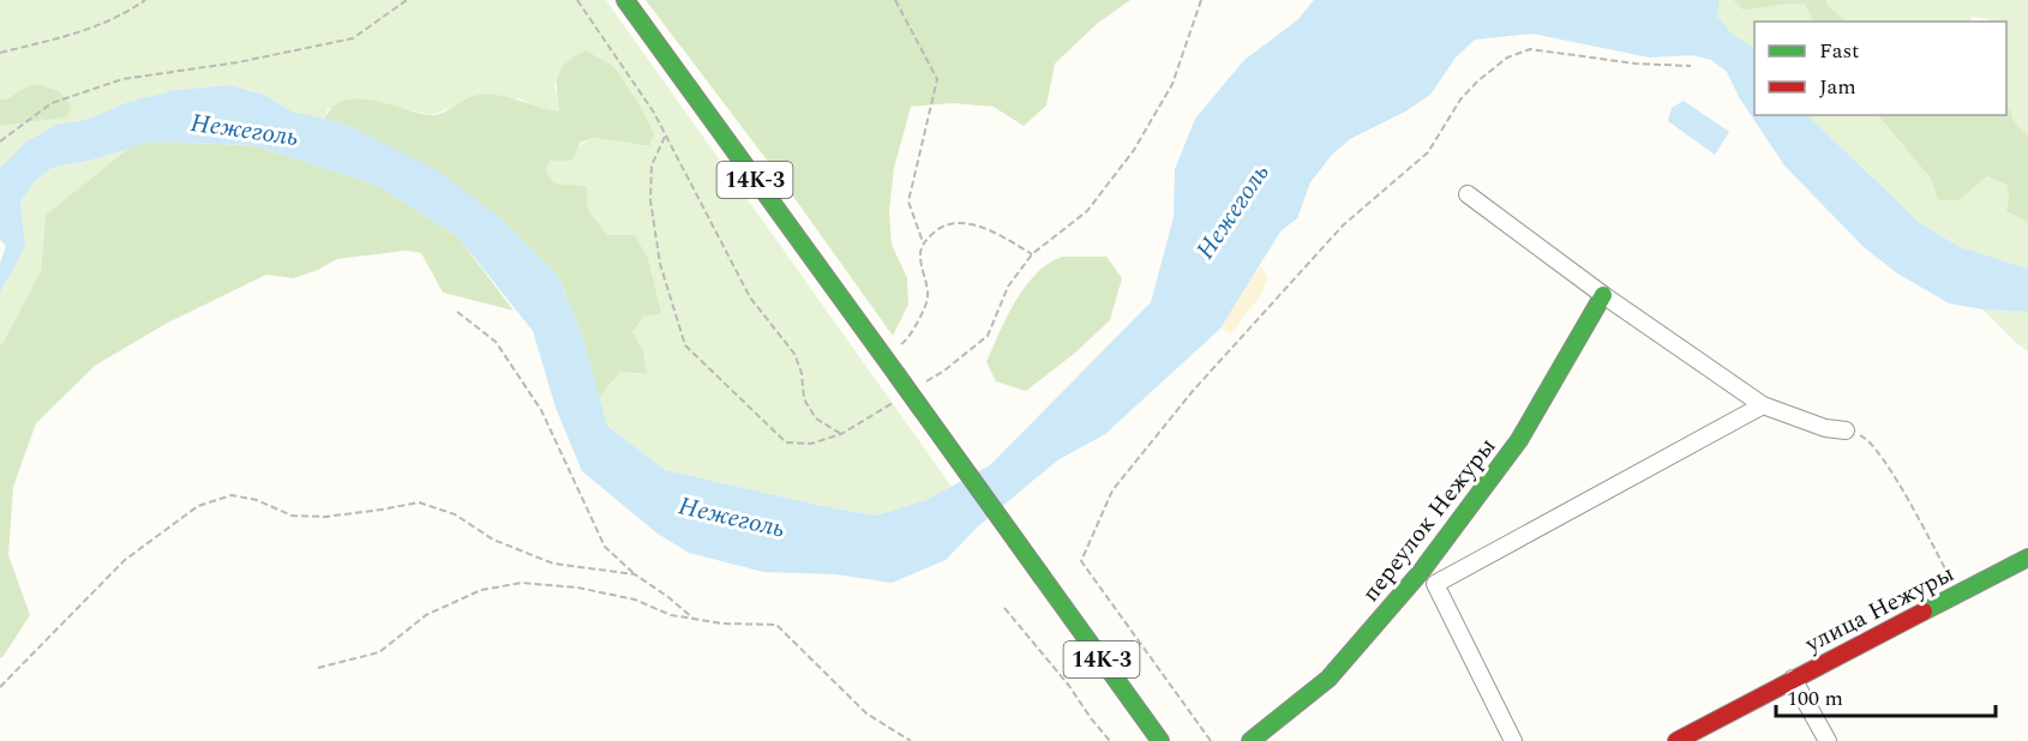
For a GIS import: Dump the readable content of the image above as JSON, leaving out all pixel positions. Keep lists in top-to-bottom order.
{
  "streets": {
    "street": ["14К-3", "переулок Нежуры", "улица Нежуры"]
  },
  "water": ["Нежеголь"],
  "legend": ["Fast", "Jam"],
  "scale_bar": "100 m"
}
